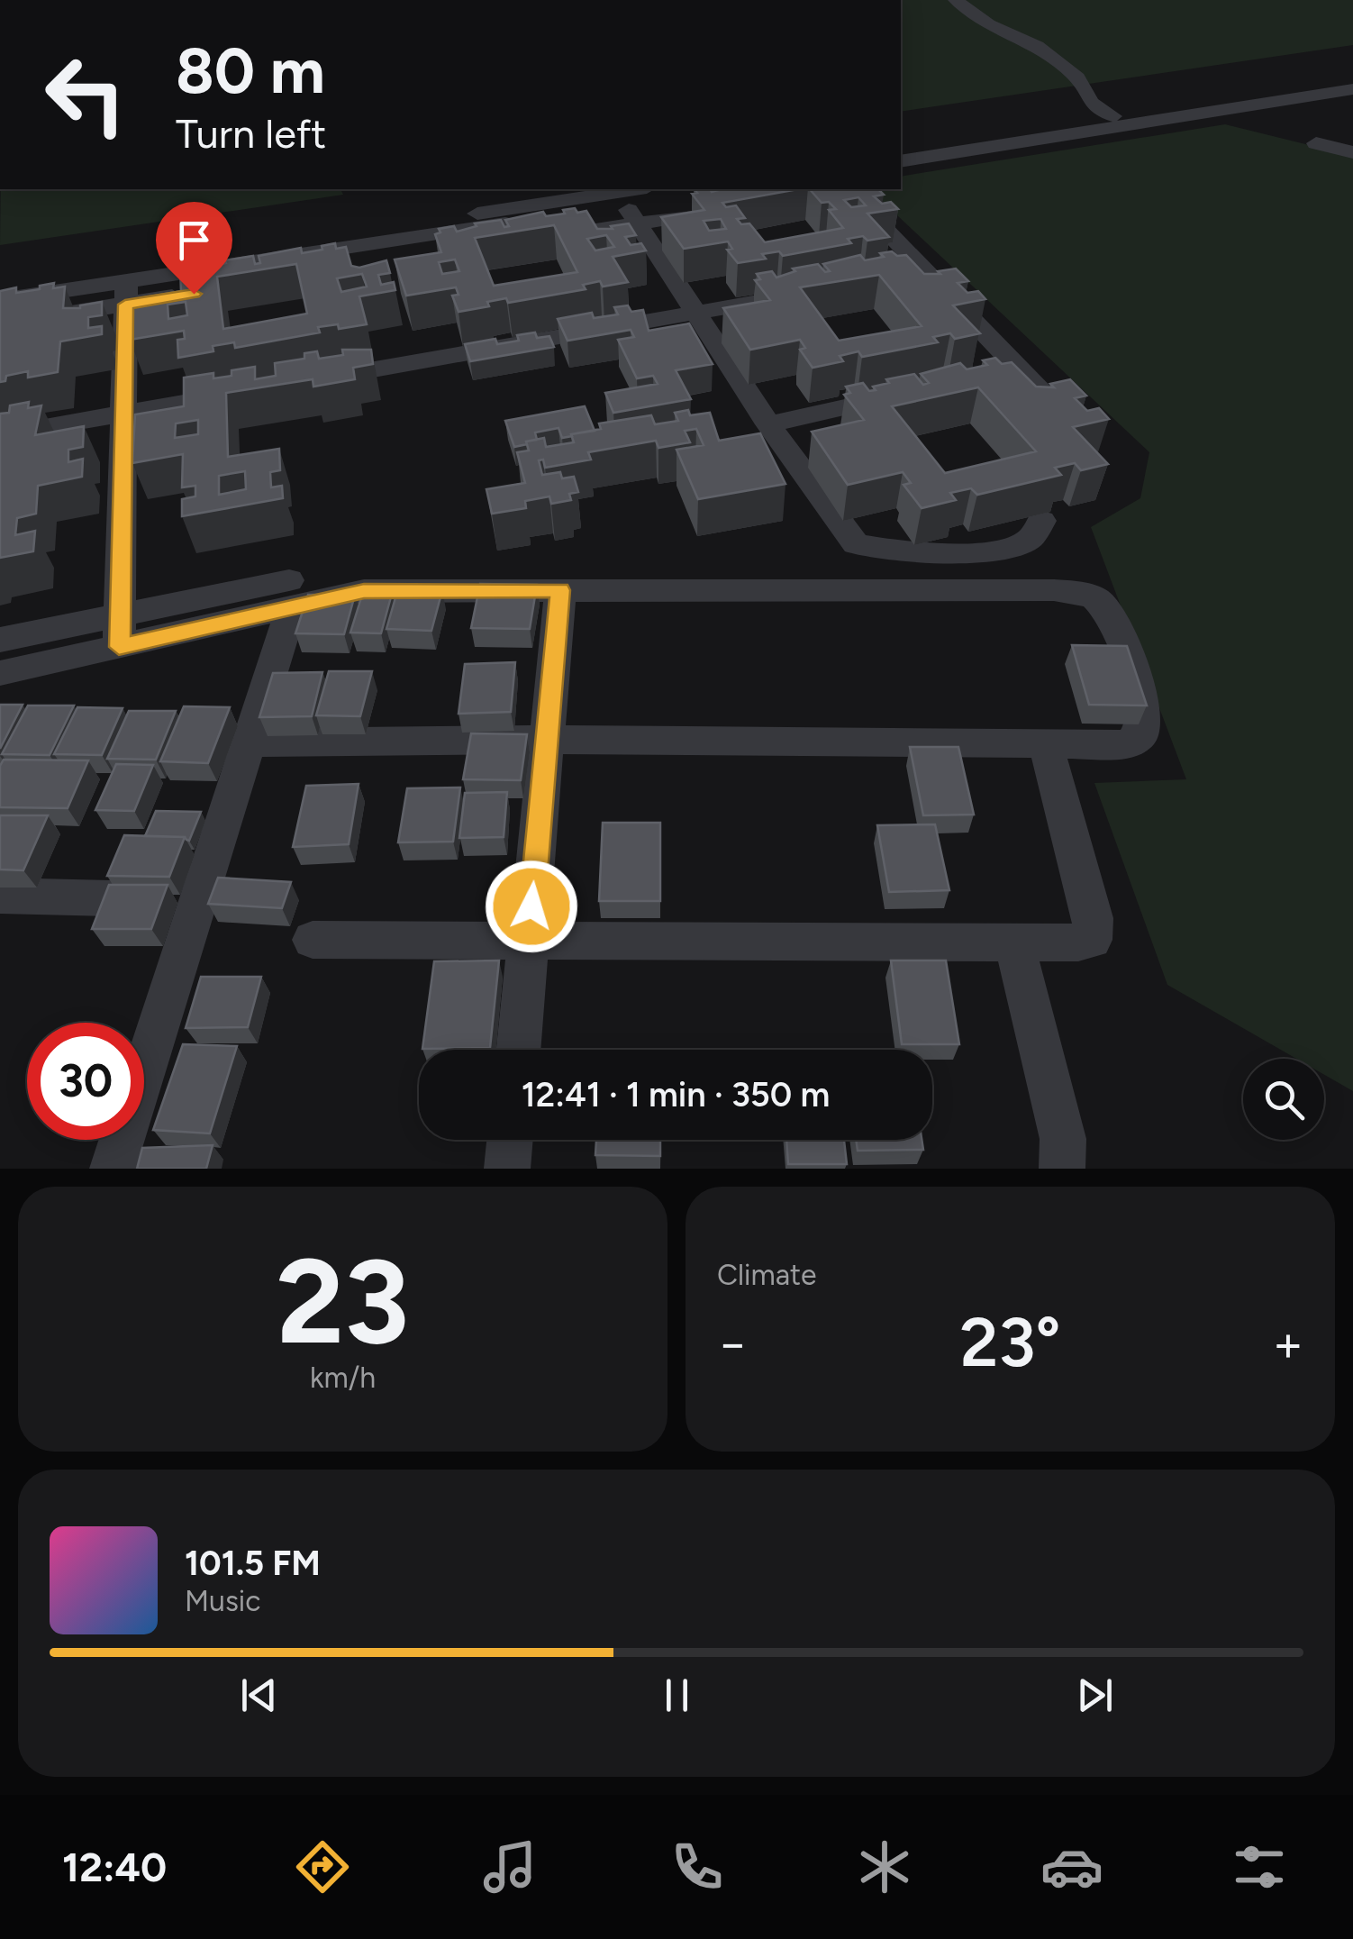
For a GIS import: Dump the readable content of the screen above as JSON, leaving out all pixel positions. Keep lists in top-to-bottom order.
{
  "page": {
    "turn": ["80 m", "Turn left"],
    "limit": "30",
    "trip": "12:41 · 1 min · 350 m",
    "tile": [
      ["23", "km/h"],
      "Climate"
    ],
    "heat": ["−", "23°", "+"],
    "song": ["101.5 FM", "Music"],
    "tabs": "12:40"
  }
}
